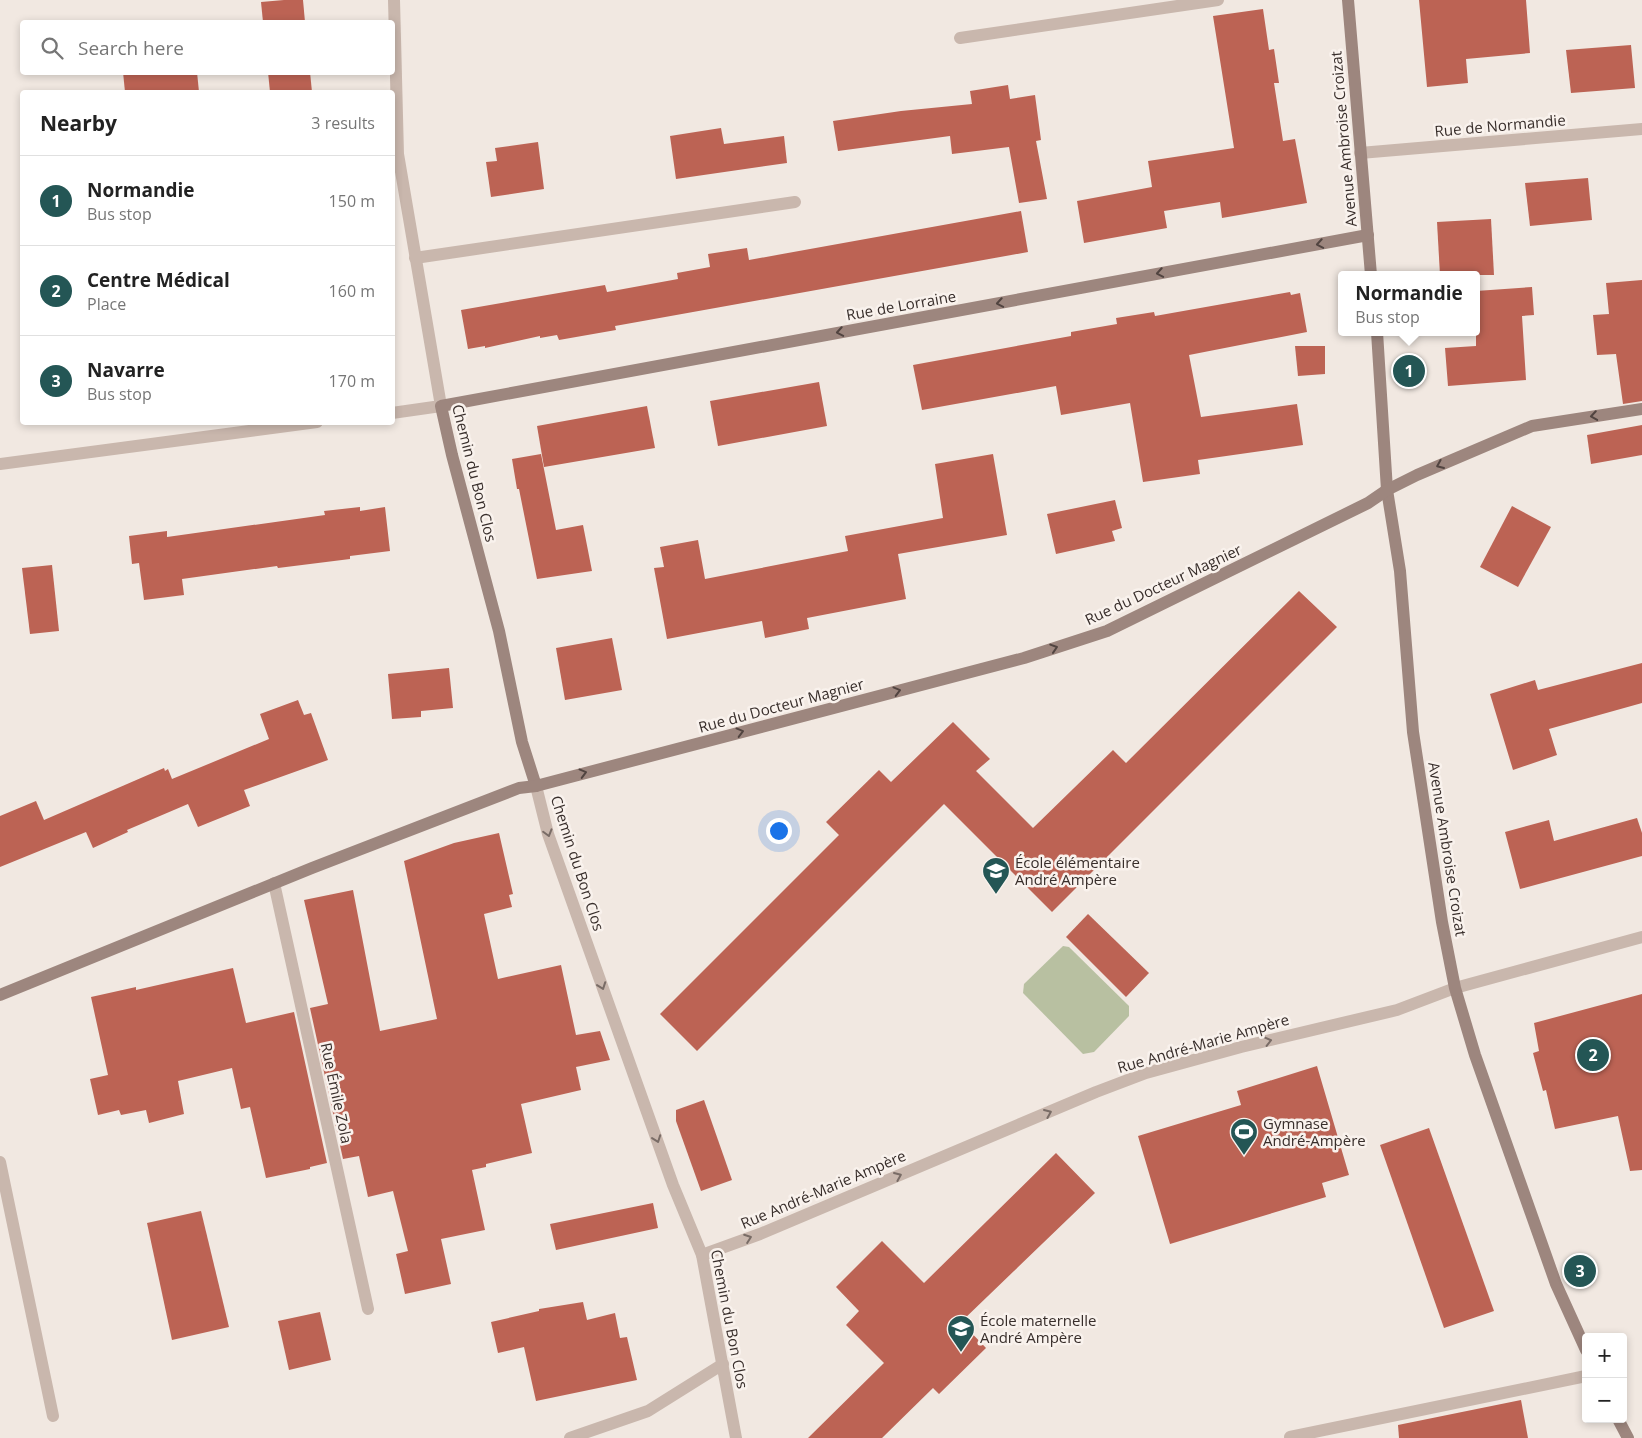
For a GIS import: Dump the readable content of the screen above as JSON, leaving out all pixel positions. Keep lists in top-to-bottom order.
{
  "streets": {
    "street": [
      "Rue de Normandie",
      "Avenue Ambroise Croizat",
      "Rue de Lorraine",
      "Chemin du Bon Clos",
      "Rue du Docteur Magnier",
      "Rue André-Marie Ampère",
      "Rue Émile Zola"
    ]
  },
  "crossings": [
    ["Rue de Normandie", "Avenue Ambroise Croizat"],
    ["Avenue Ambroise Croizat", "Rue de Lorraine"],
    ["Avenue Ambroise Croizat", "Rue du Docteur Magnier"],
    ["Avenue Ambroise Croizat", "Rue André-Marie Ampère"],
    ["Rue de Lorraine", "Chemin du Bon Clos"],
    ["Chemin du Bon Clos", "Rue du Docteur Magnier"],
    ["Chemin du Bon Clos", "Rue André-Marie Ampère"]
  ],
  "one_way": ["Rue de Lorraine", "Rue André-Marie Ampère"],
  "places": {
    "school or university": ["École élémentaire André Ampère", "École maternelle André Ampère"],
    "sports": ["Gymnase André-Ampère"]
  },
  "page": {
    "search": "Search here",
    "heading": ["Nearby", "3 results"],
    "list": [
      {
        "mark": "1",
        "name": "Normandie",
        "note": "Bus stop",
        "value": "150 m"
      },
      {
        "mark": "2",
        "name": "Centre Médical",
        "note": "Place",
        "value": "160 m"
      },
      {
        "mark": "3",
        "name": "Navarre",
        "note": "Bus stop",
        "value": "170 m"
      }
    ],
    "popup": ["Normandie", "Bus stop"],
    "pins": ["1", "2", "3"],
    "map_buttons": ["+", "−"]
  }
}
